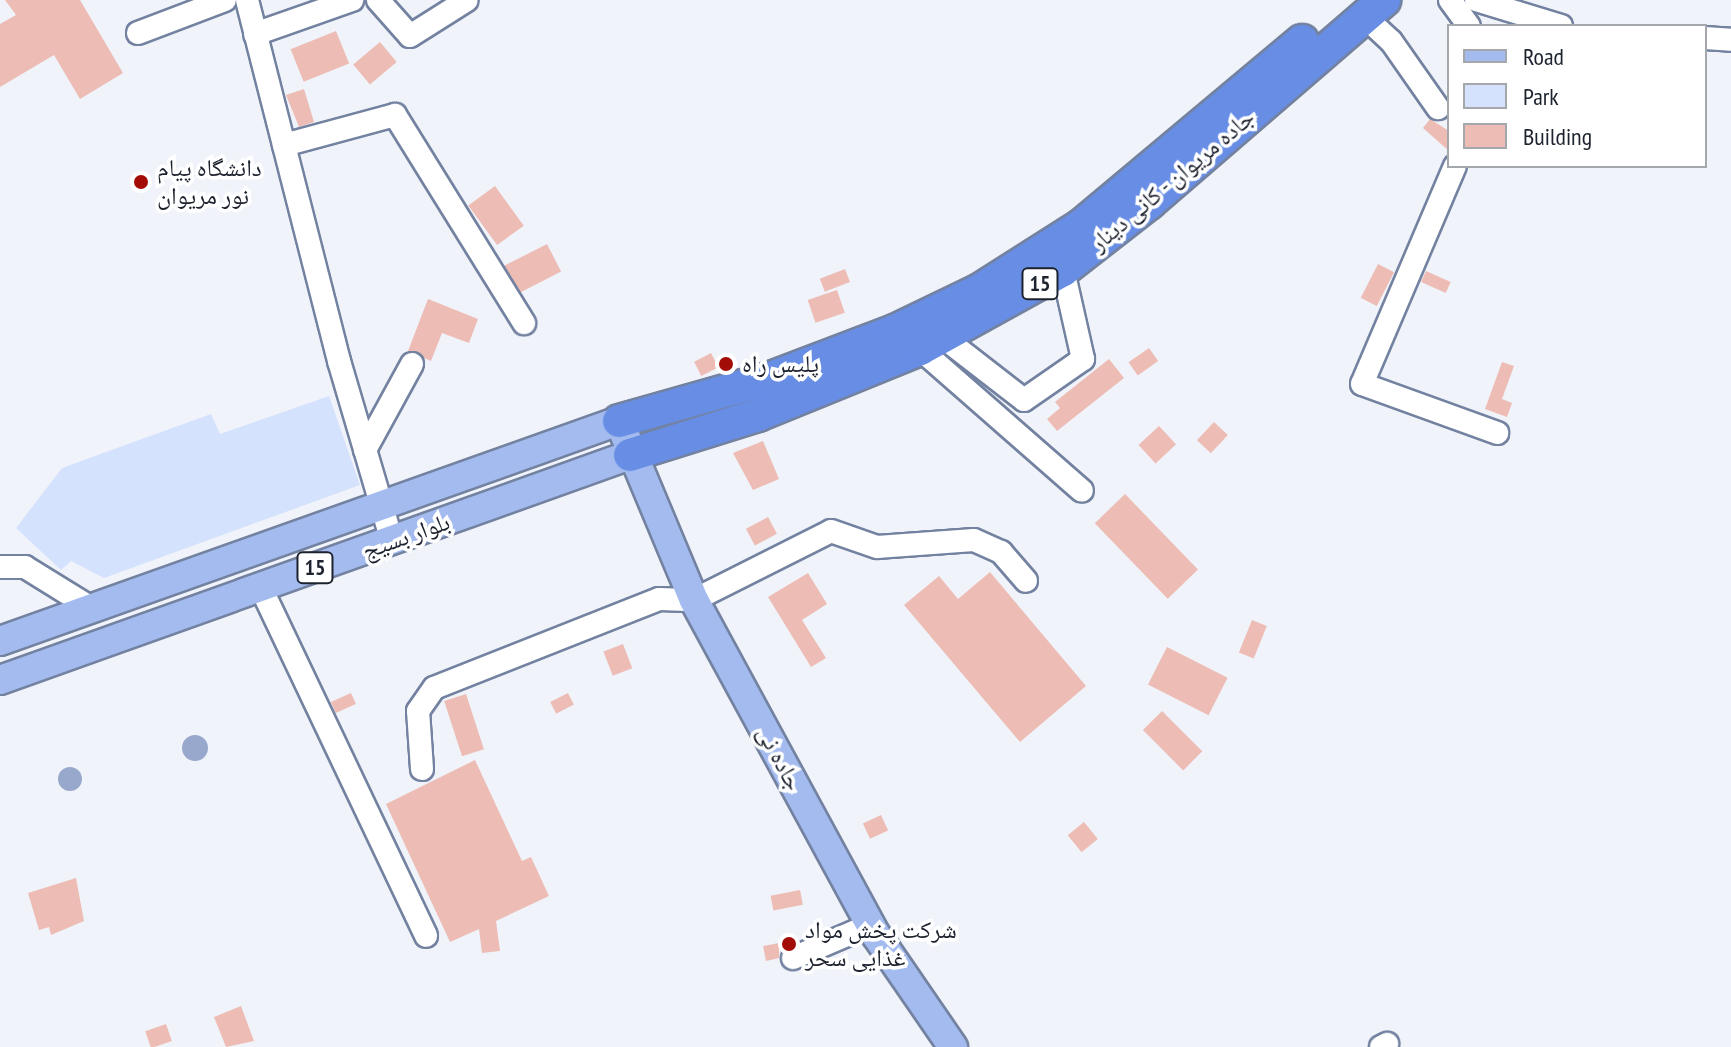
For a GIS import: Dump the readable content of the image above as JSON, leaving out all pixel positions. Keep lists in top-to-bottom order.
{
  "streets": {
    "highway": ["جاده مریوان - کانی دینار", "15"],
    "main road": ["بلوار بسیج", "جاده نی"]
  },
  "crossings": [
    ["جاده مریوان - کانی دینار", "15"],
    ["جاده مریوان - کانی دینار", "بلوار بسیج"],
    ["جاده مریوان - کانی دینار", "جاده نی"],
    ["15", "بلوار بسیج"],
    ["15", "جاده نی"],
    ["بلوار بسیج", "جاده نی"]
  ],
  "places": ["دانشگاه پیام نور مریوان", "پلیس راه", "شرکت پخش مواد غذایی سحر"],
  "legend": ["Road", "Park", "Building"]
}
